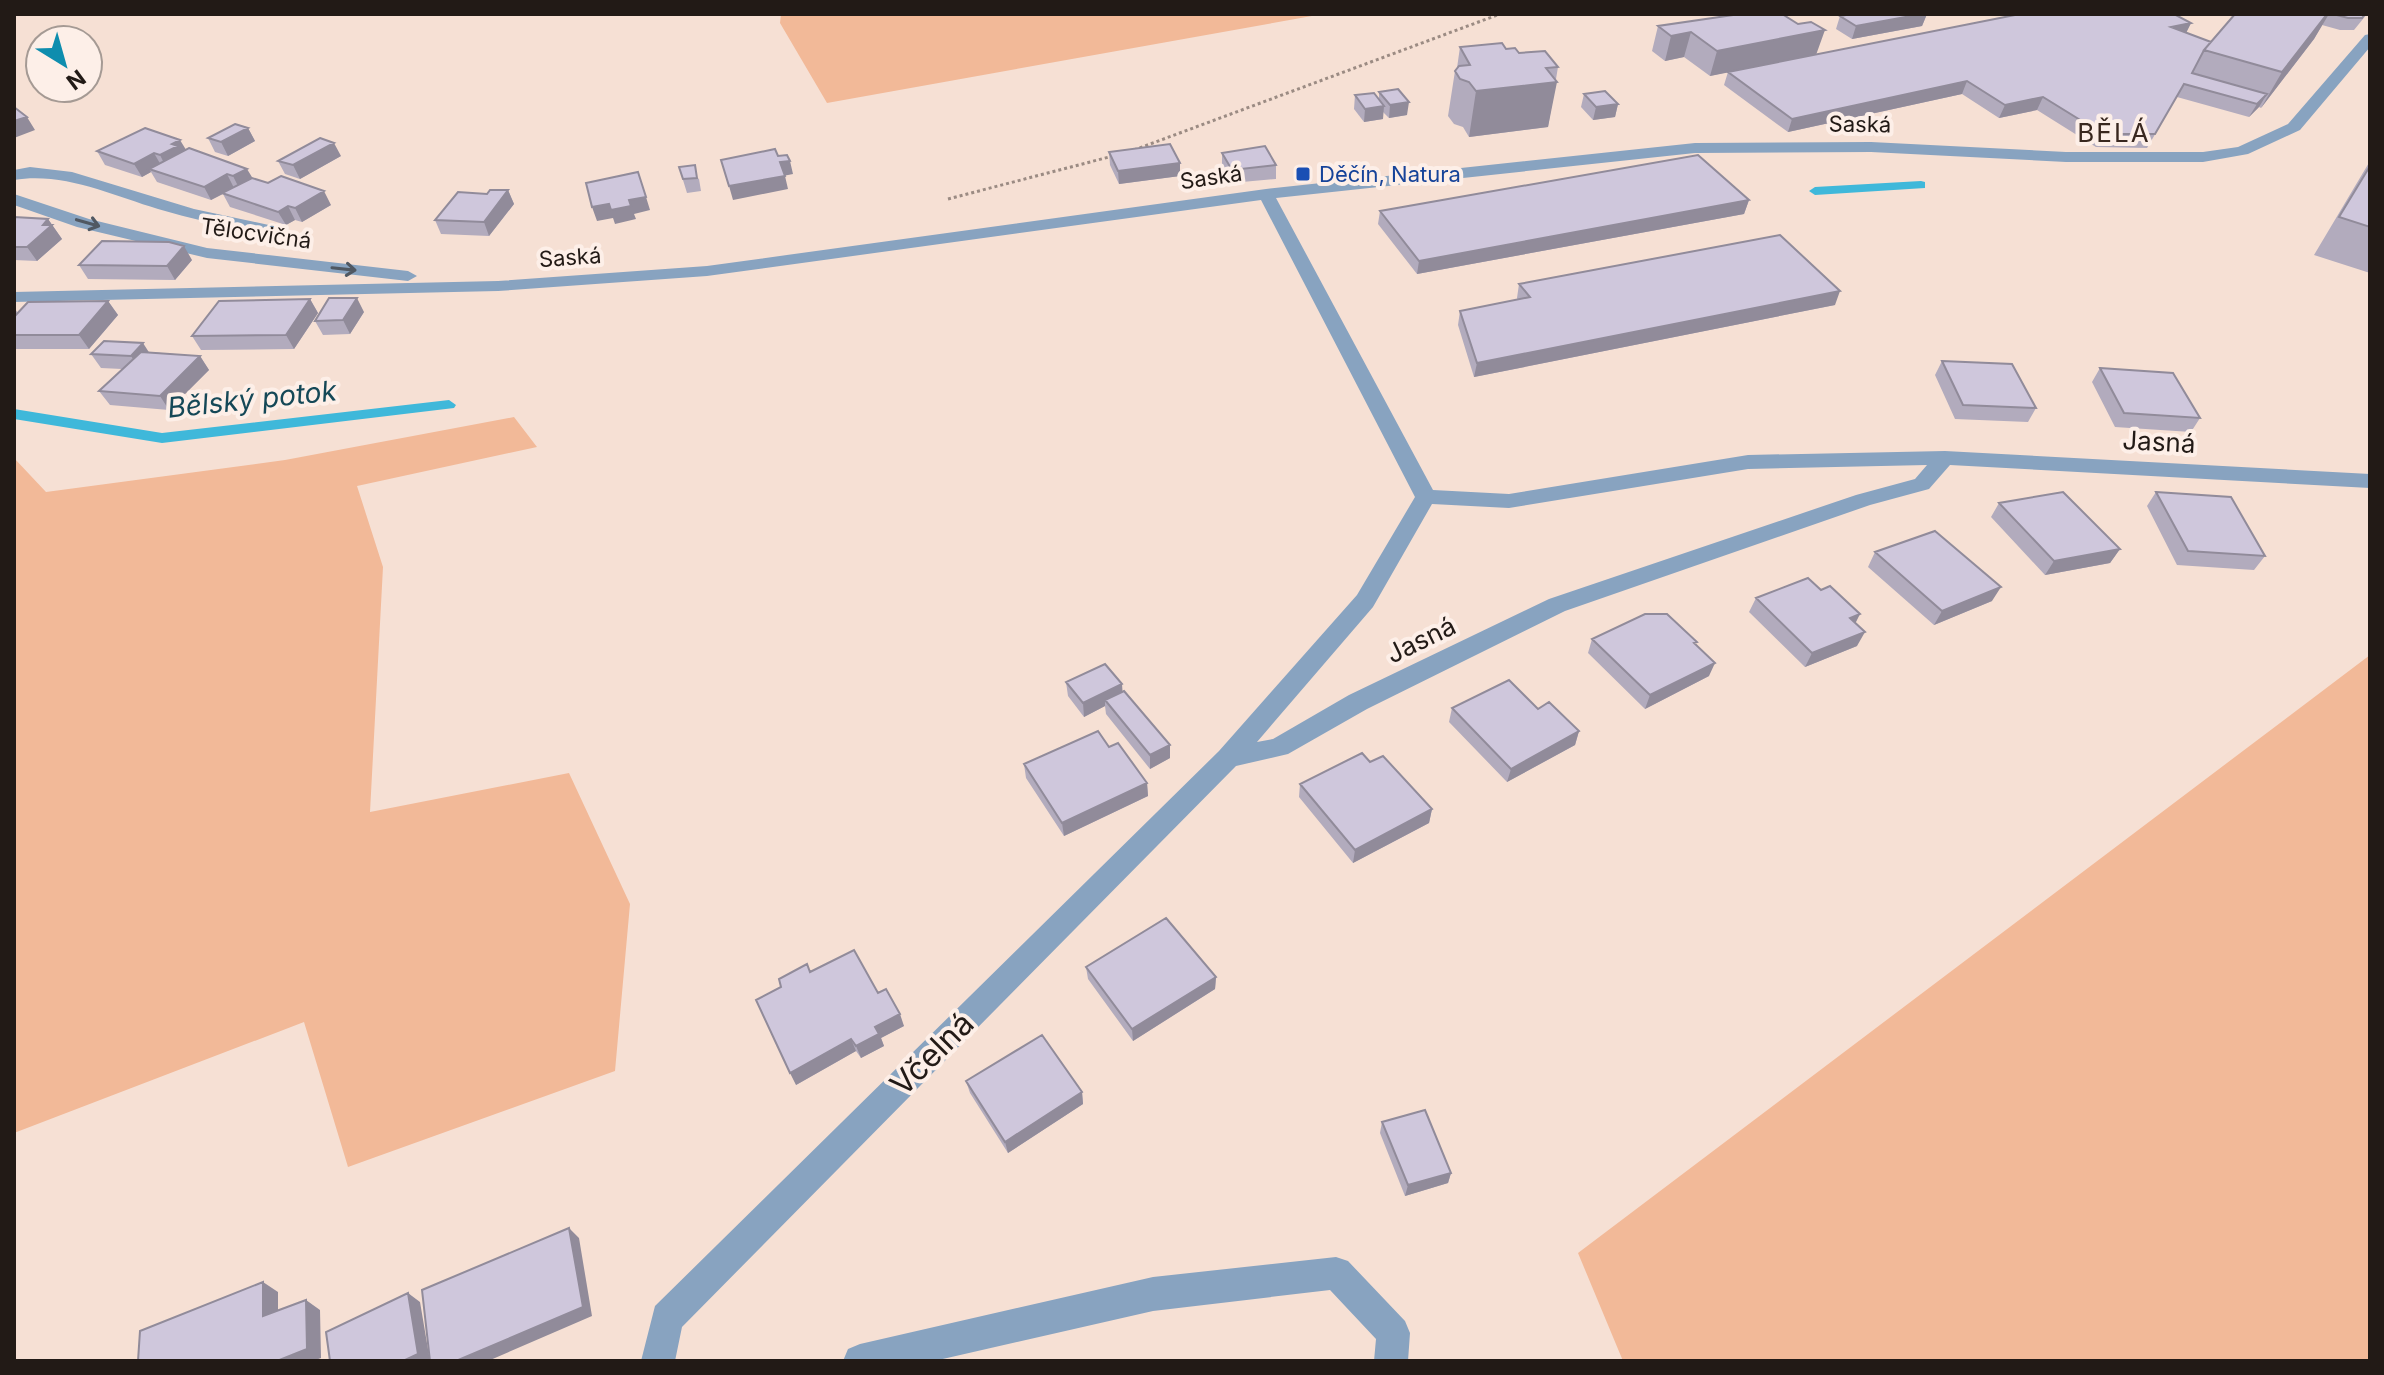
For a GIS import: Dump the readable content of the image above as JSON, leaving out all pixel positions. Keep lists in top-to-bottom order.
{
  "streets": {
    "street": [
      "Saská",
      "Tělocvičná",
      "Jasná",
      "Včelná"
    ]
  },
  "crossings": [
    ["Saská", "Tělocvičná"],
    ["Jasná", "Včelná"]
  ],
  "districts": ["BĚLÁ"],
  "water": ["Bělský potok"],
  "places": {
    "transit": ["Děčín, Natura"]
  },
  "north": "bottom right"
}
